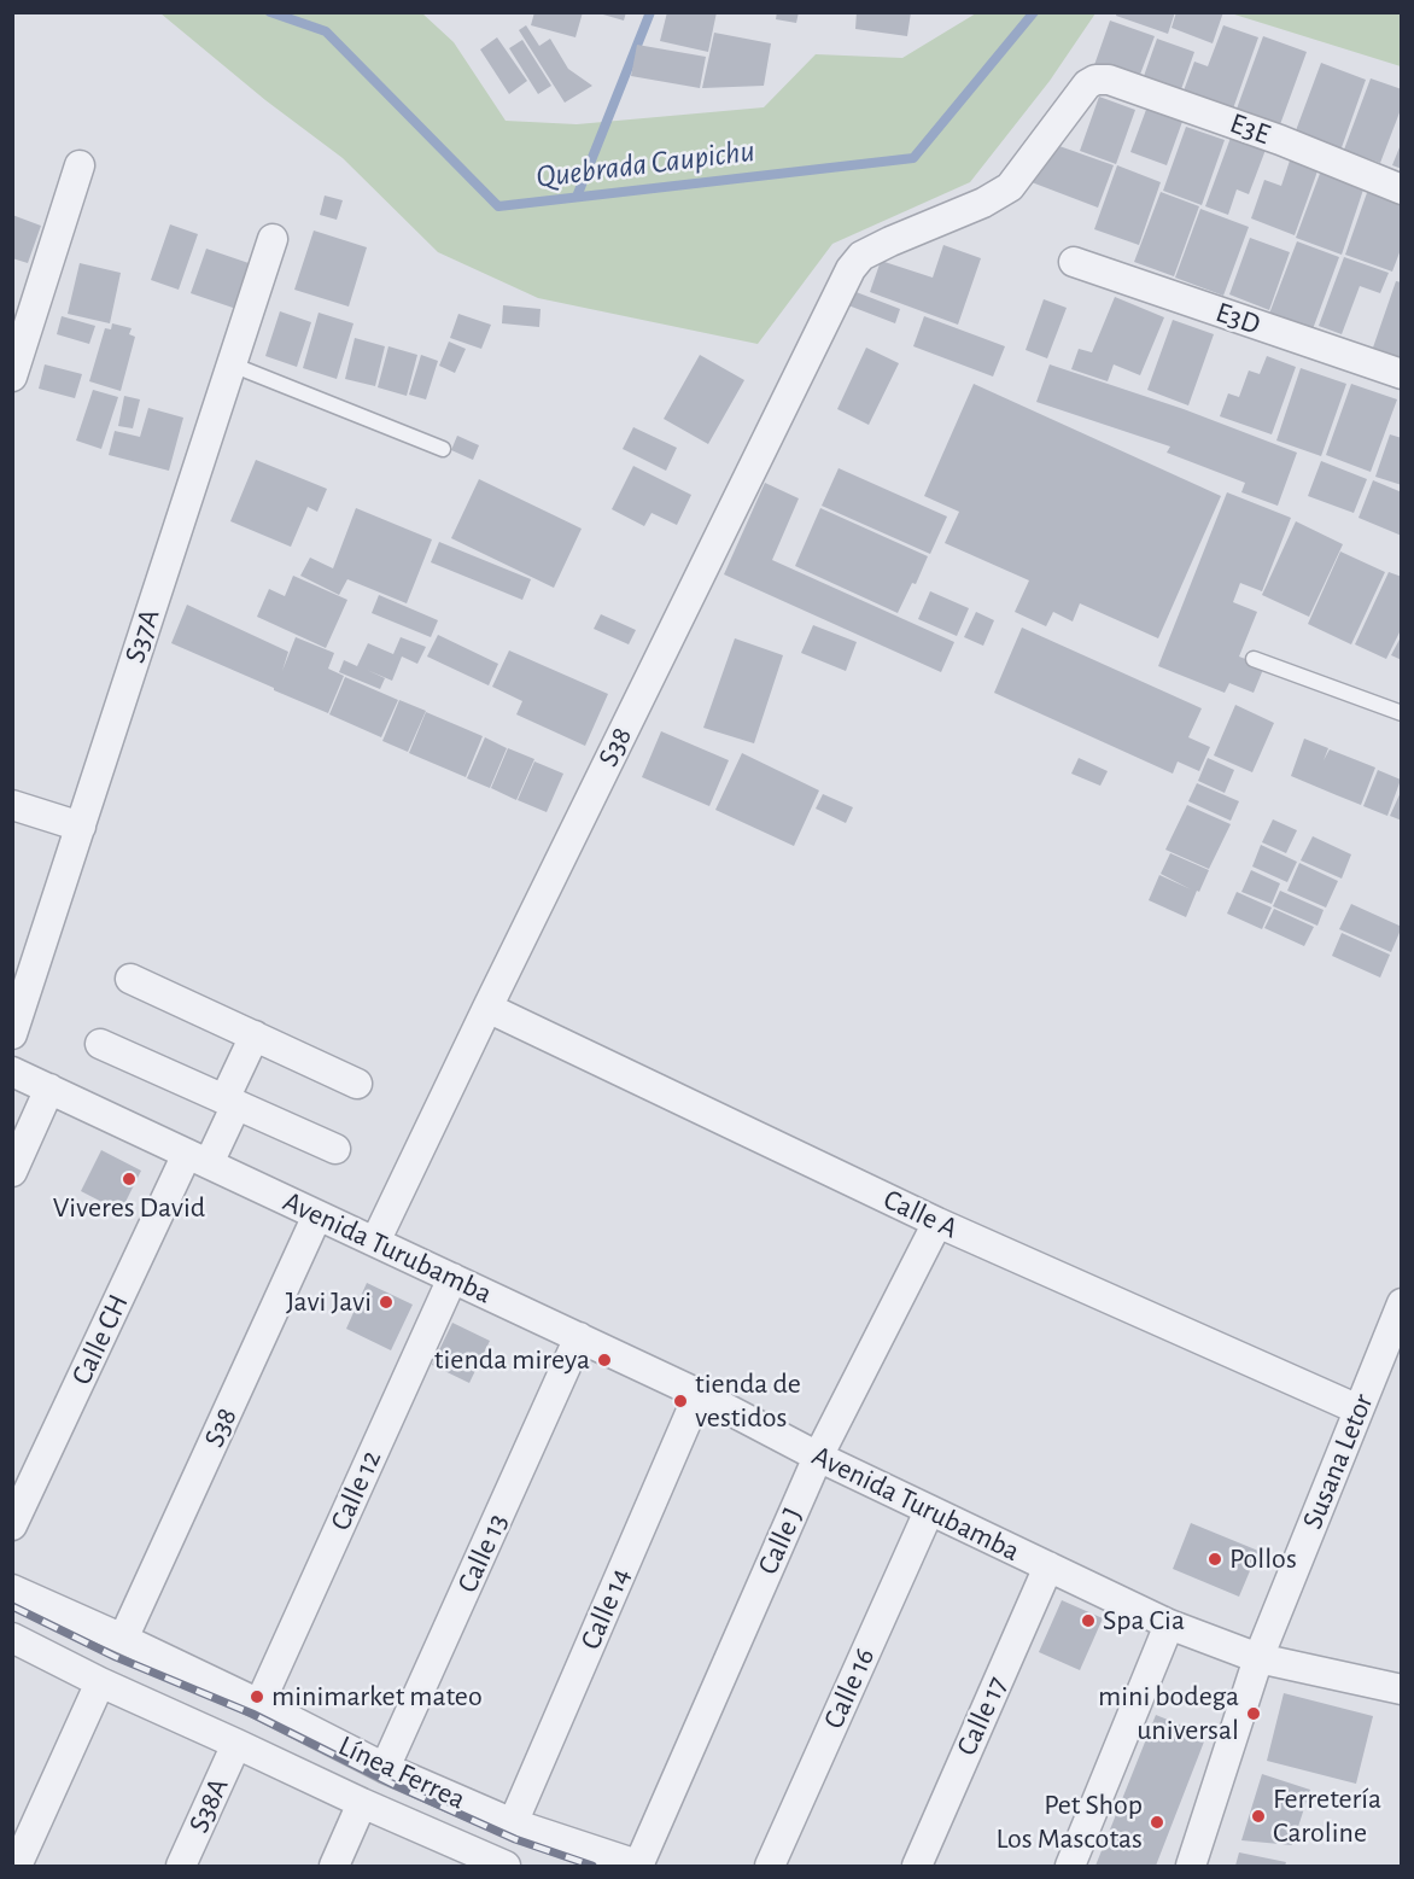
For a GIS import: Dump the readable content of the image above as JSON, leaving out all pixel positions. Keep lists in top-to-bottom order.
{
  "streets": {
    "street": [
      "E3E",
      "E3D",
      "S37A",
      "S38",
      "Calle A",
      "Avenida Turubamba",
      "Calle CH",
      "Susana Letor",
      "Calle 12",
      "Calle J",
      "Calle 13",
      "Calle 14",
      "Calle 16",
      "Calle 17",
      "Línea Ferrea",
      "S38A"
    ]
  },
  "crossings": [
    ["E3E", "S38"],
    ["S38", "Calle A"],
    ["S38", "Avenida Turubamba"],
    ["S38", "Línea Ferrea"],
    ["Calle A", "Susana Letor"],
    ["Calle A", "Calle J"],
    ["Avenida Turubamba", "Calle CH"],
    ["Avenida Turubamba", "Susana Letor"],
    ["Avenida Turubamba", "Calle 12"],
    ["Avenida Turubamba", "Calle J"],
    ["Avenida Turubamba", "Calle 13"],
    ["Avenida Turubamba", "Calle 14"],
    ["Avenida Turubamba", "Calle 16"],
    ["Avenida Turubamba", "Calle 17"],
    ["Calle 12", "Línea Ferrea"],
    ["Calle J", "Línea Ferrea"],
    ["Calle 13", "Línea Ferrea"],
    ["Calle 14", "Línea Ferrea"],
    ["Línea Ferrea", "S38A"]
  ],
  "water": ["Quebrada Caupichu"],
  "places": [
    "Viveres David",
    "Javi Javi",
    "tienda mireya",
    "tienda de vestidos",
    "Pollos",
    "Spa Cia",
    "minimarket mateo",
    "mini bodega universal",
    "Ferretería Caroline",
    "Pet Shop Los Mascotas"
  ]
}
